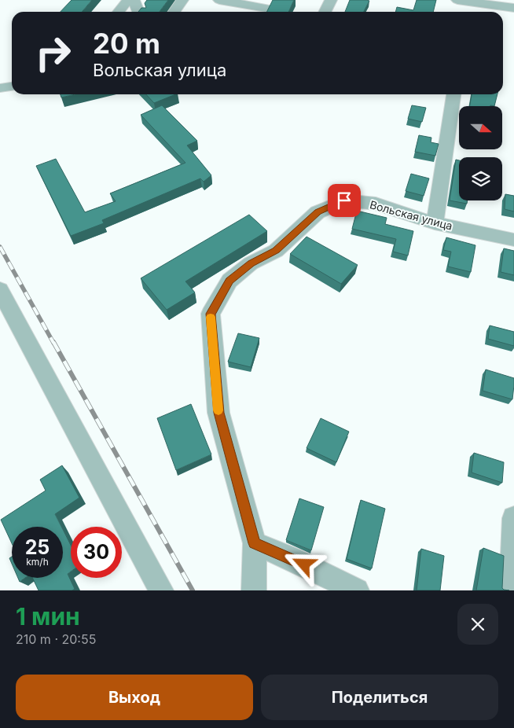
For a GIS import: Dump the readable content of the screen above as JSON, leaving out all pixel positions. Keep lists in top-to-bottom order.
{
  "streets": {
    "street": ["Вольская улица"]
  },
  "north": "right",
  "page": {
    "turn": ["20 m", "Вольская улица"],
    "speed": "25 km/h",
    "limit": "30",
    "heading": ["1 мин", "210 m · 20:55"],
    "buttons": ["Выход", "Поделиться"]
  }
}
